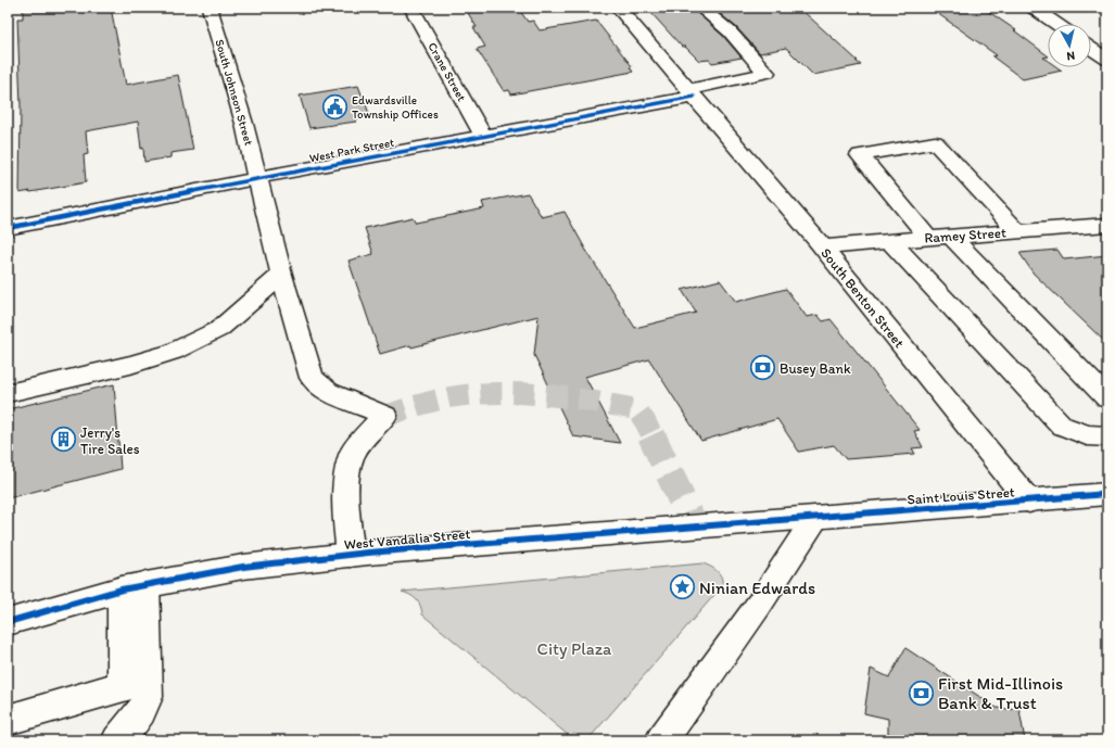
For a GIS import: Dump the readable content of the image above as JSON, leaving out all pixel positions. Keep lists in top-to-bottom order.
{
  "streets": {
    "street": [
      "Crane Street",
      "South Johnson Street",
      "West Park Street",
      "Ramey Street",
      "South Benton Street",
      "Saint Louis Street",
      "West Vandalia Street"
    ]
  },
  "crossings": [
    ["Crane Street", "West Park Street"],
    ["South Johnson Street", "West Park Street"],
    ["South Johnson Street", "West Vandalia Street"],
    ["West Park Street", "South Benton Street"],
    ["Ramey Street", "South Benton Street"],
    ["South Benton Street", "Saint Louis Street"],
    ["Saint Louis Street", "West Vandalia Street"]
  ],
  "parks": ["City Plaza"],
  "places": {
    "public building": ["Edwardsville Township Offices"],
    "bank": ["Busey Bank", "First Mid-Illinois Bank & Trust"],
    "building": ["Jerry's Tire Sales"],
    "place": ["Ninian Edwards"]
  },
  "north": "bottom"
}
